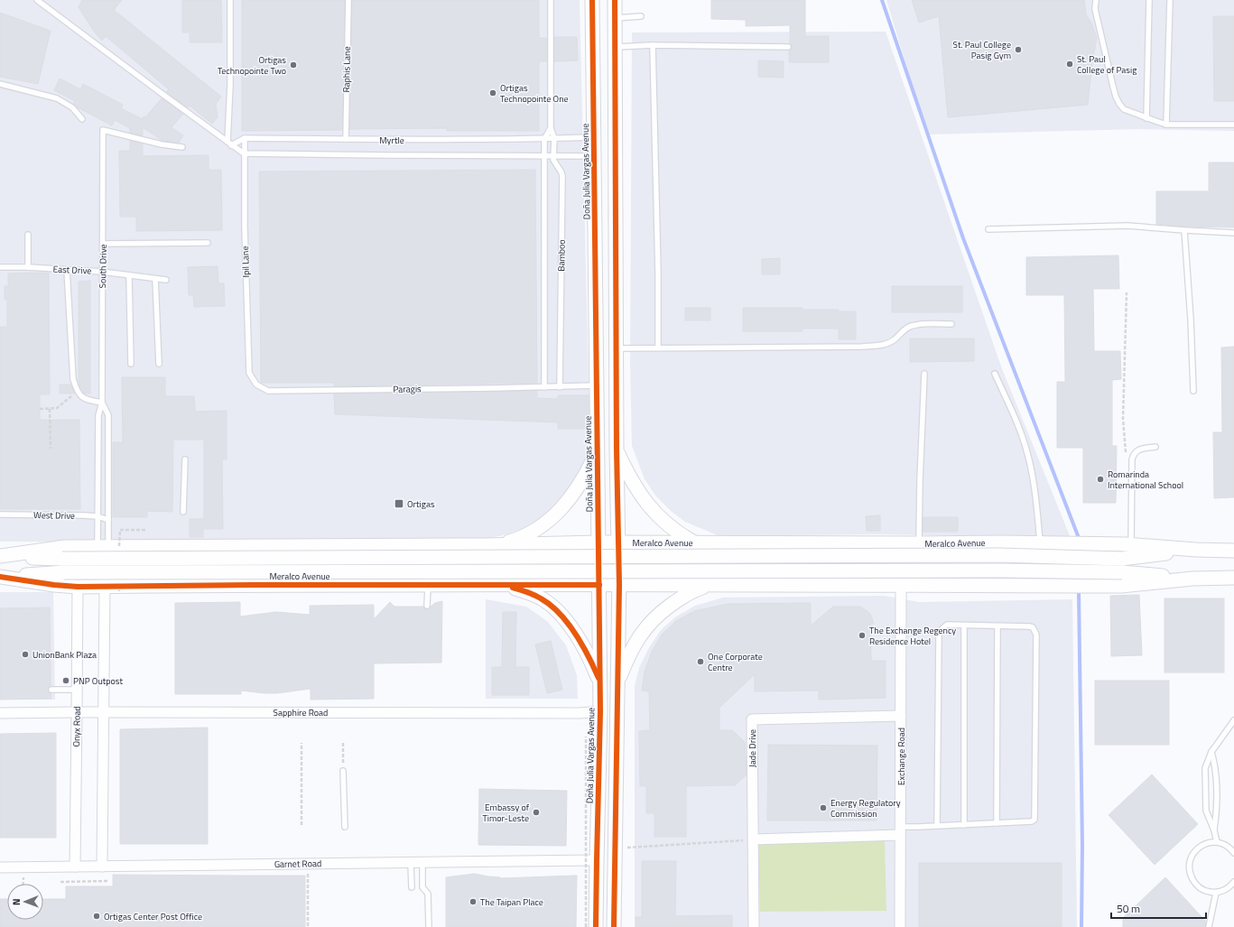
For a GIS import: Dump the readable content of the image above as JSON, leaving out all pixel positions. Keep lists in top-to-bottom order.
{
  "streets": {
    "main road": ["Doña Julia Vargas Avenue", "Meralco Avenue"],
    "street": [
      "Sapphire Road",
      "Onyx Road",
      "Jade Drive",
      "Exchange Road",
      "Garnet Road"
    ],
    "lane": [
      "Raphis Lane",
      "Myrtle",
      "Bamboo",
      "Ipil Lane",
      "South Drive",
      "East Drive",
      "Paragis",
      "West Drive"
    ]
  },
  "crossings": [
    ["Raphis Lane", "Myrtle"],
    ["Myrtle", "Doña Julia Vargas Avenue"],
    ["Myrtle", "Bamboo"],
    ["Myrtle", "Ipil Lane"],
    ["Doña Julia Vargas Avenue", "Paragis"],
    ["Doña Julia Vargas Avenue", "Meralco Avenue"],
    ["Doña Julia Vargas Avenue", "Sapphire Road"],
    ["Doña Julia Vargas Avenue", "Garnet Road"],
    ["Bamboo", "Paragis"],
    ["Ipil Lane", "Paragis"],
    ["South Drive", "East Drive"],
    ["South Drive", "West Drive"],
    ["South Drive", "Meralco Avenue"],
    ["Meralco Avenue", "Onyx Road"],
    ["Meralco Avenue", "Exchange Road"],
    ["Sapphire Road", "Onyx Road"],
    ["Onyx Road", "Garnet Road"],
    ["Jade Drive", "Exchange Road"]
  ],
  "places": {
    "other": [
      "St. Paul College Pasig Gym",
      "St. Paul College of Pasig",
      "Ortigas Technopointe Two",
      "Ortigas Technopointe One",
      "Romarinda International School",
      "The Exchange Regency Residence Hotel",
      "UnionBank Plaza",
      "One Corporate Centre",
      "PNP Outpost",
      "Energy Regulatory Commission",
      "Embassy of Timor-Leste",
      "The Taipan Place",
      "Ortigas Center Post Office"
    ],
    "transit": ["Ortigas"]
  },
  "scale_bar": "50 m",
  "north": "left"
}
